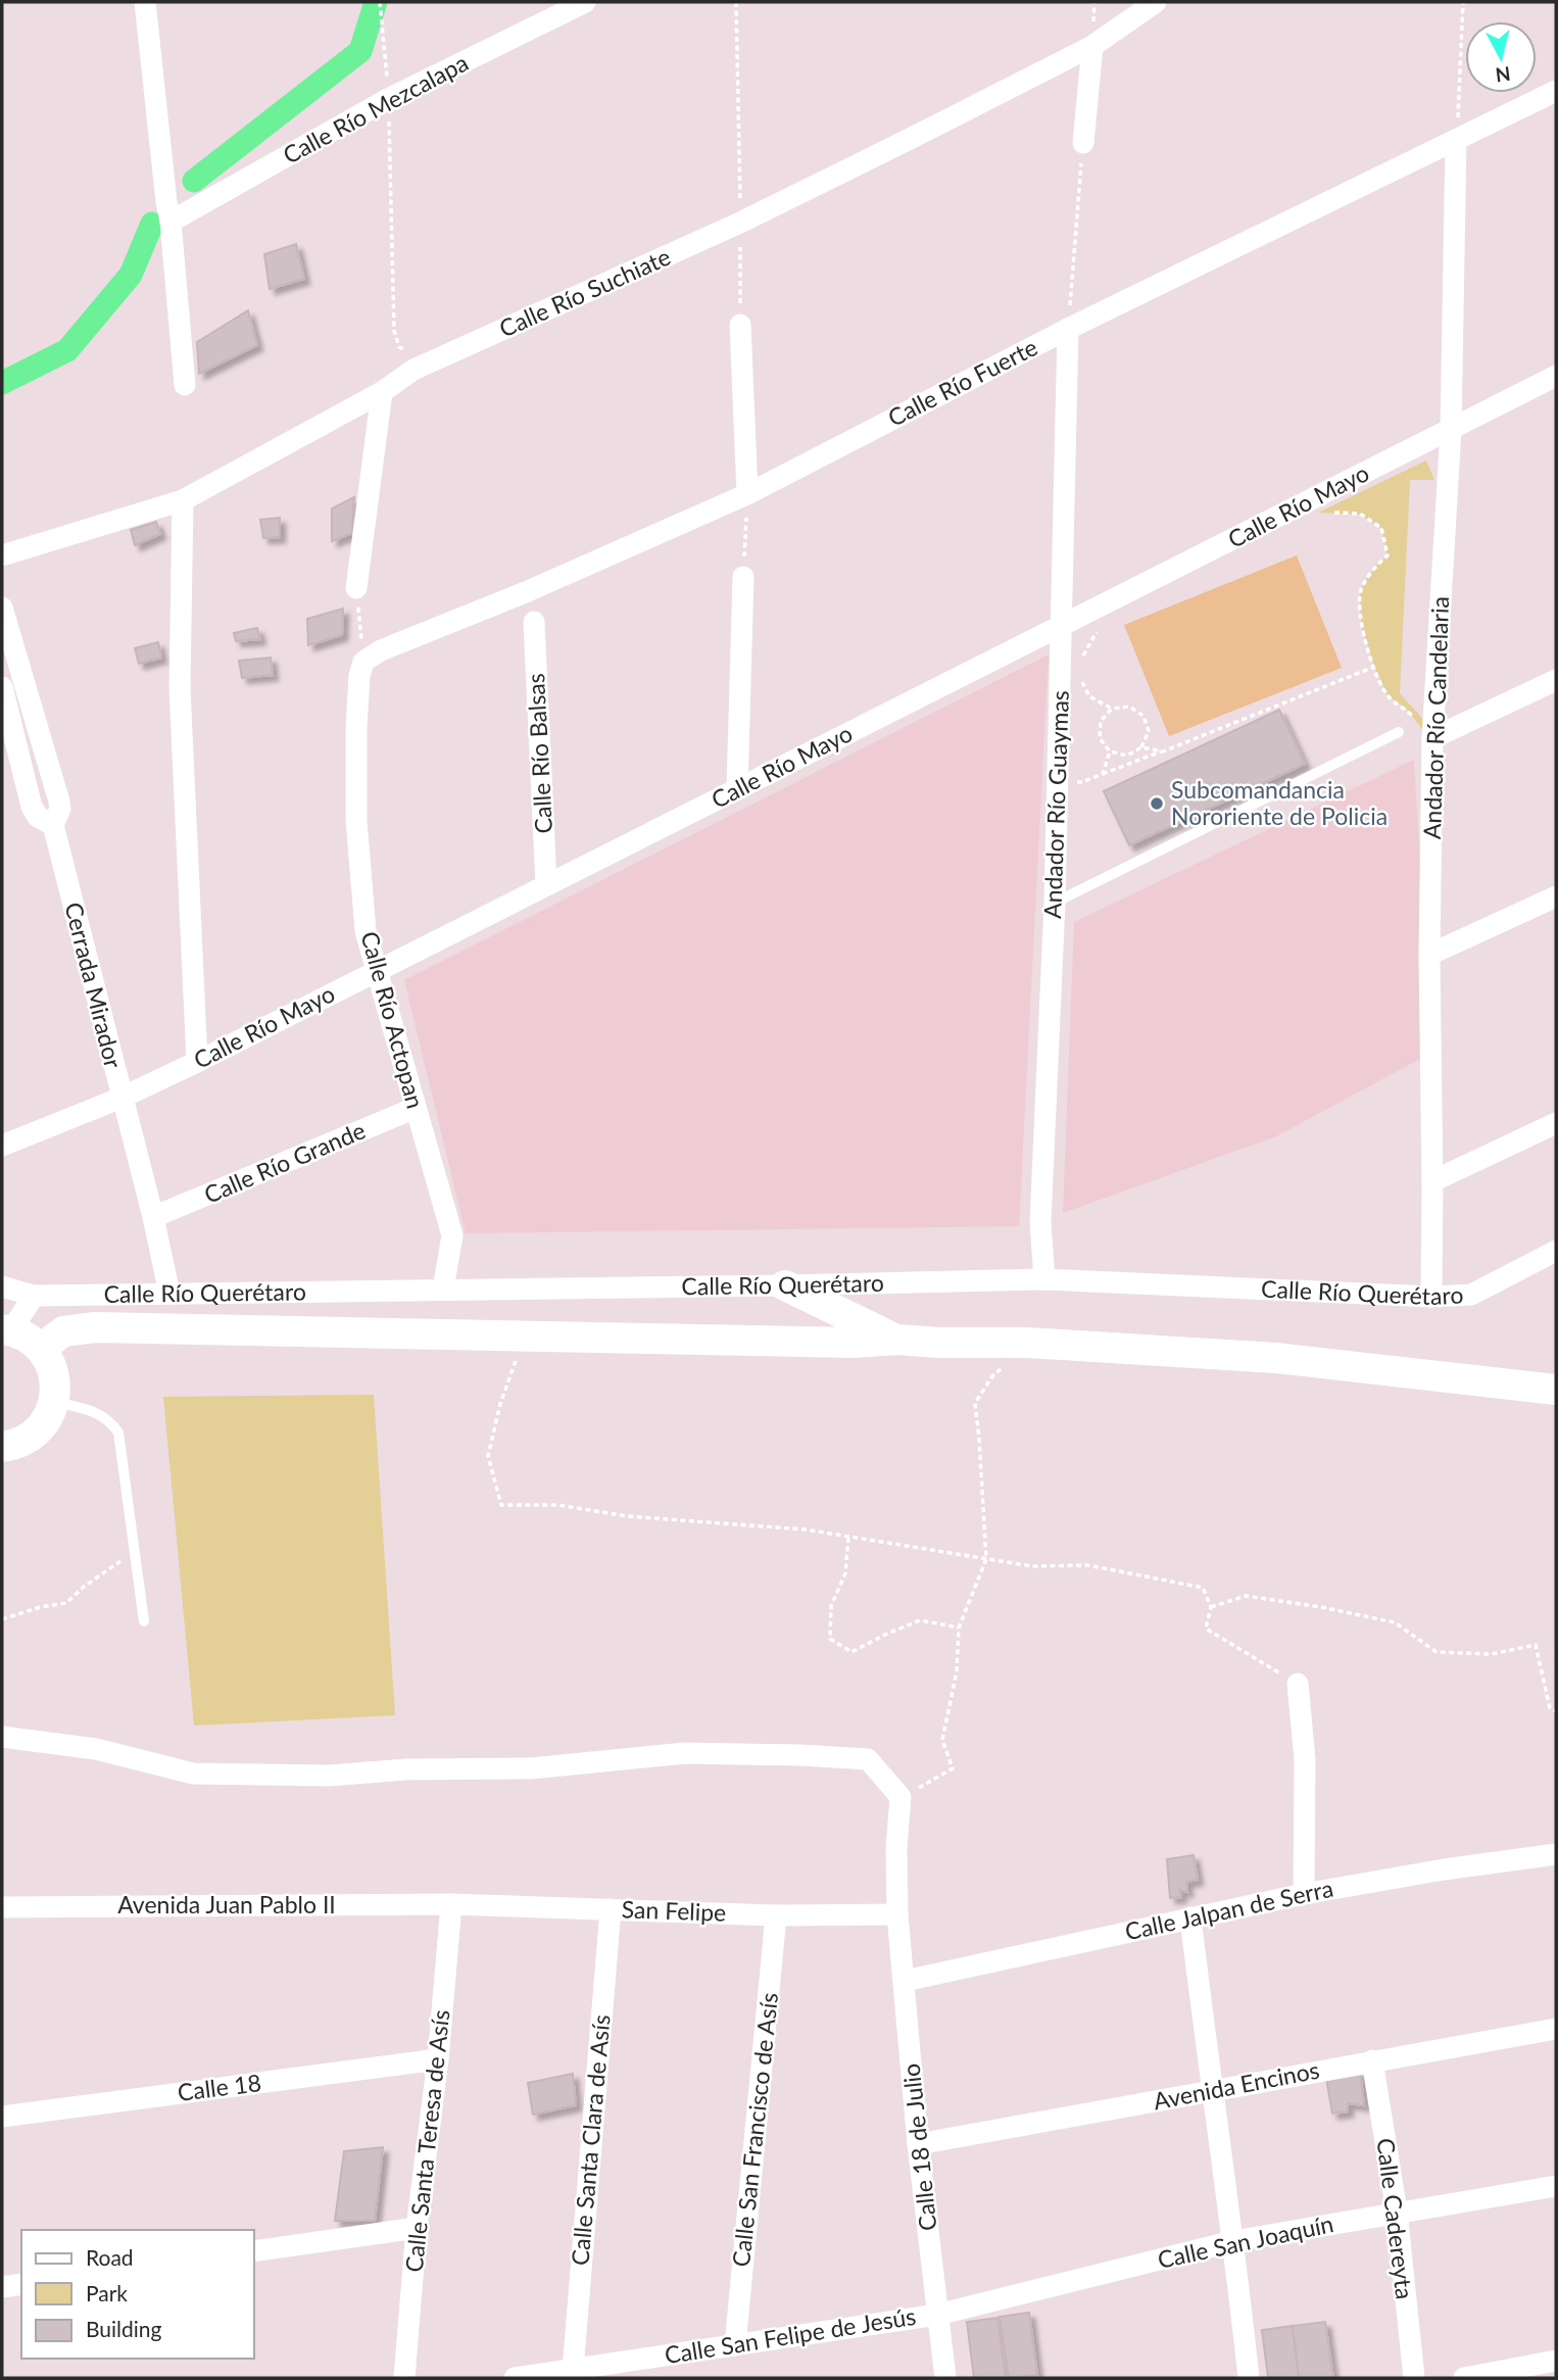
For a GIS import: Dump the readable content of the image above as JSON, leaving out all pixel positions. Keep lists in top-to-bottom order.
{
  "streets": {
    "main road": ["Calle Río Querétaro"],
    "street": [
      "Calle Río Mezcalapa",
      "Calle Río Suchiate",
      "Calle Río Fuerte",
      "Calle Río Mayo",
      "Andador Río Candelaria",
      "Calle Río Balsas",
      "Andador Río Guaymas",
      "Cerrada Mirador",
      "Calle Río Actopan",
      "Calle Río Grande",
      "Avenida Juan Pablo II",
      "Calle Jalpan de Serra",
      "San Felipe",
      "Avenida Encinos",
      "Calle 18",
      "Calle San Francisco de Asís",
      "Calle Santa Clara de Asís",
      "Calle Santa Teresa de Asís",
      "Calle 18 de Julio",
      "Calle Cadereyta",
      "Calle San Joaquín",
      "Calle San Felipe de Jesús"
    ]
  },
  "crossings": [
    ["Calle Río Fuerte", "Andador Río Candelaria"],
    ["Calle Río Fuerte", "Andador Río Guaymas"],
    ["Calle Río Fuerte", "Calle Río Actopan"],
    ["Calle Río Mayo", "Andador Río Candelaria"],
    ["Calle Río Mayo", "Calle Río Balsas"],
    ["Calle Río Mayo", "Andador Río Guaymas"],
    ["Calle Río Mayo", "Cerrada Mirador"],
    ["Calle Río Mayo", "Calle Río Actopan"],
    ["Andador Río Candelaria", "Calle Río Querétaro"],
    ["Andador Río Guaymas", "Calle Río Querétaro"],
    ["Cerrada Mirador", "Calle Río Grande"],
    ["Cerrada Mirador", "Calle Río Querétaro"],
    ["Calle Río Actopan", "Calle Río Grande"],
    ["Calle Río Actopan", "Calle Río Querétaro"],
    ["Avenida Juan Pablo II", "San Felipe"],
    ["Avenida Juan Pablo II", "Calle Santa Teresa de Asís"],
    ["Calle Jalpan de Serra", "Calle 18 de Julio"],
    ["San Felipe", "Calle San Francisco de Asís"],
    ["San Felipe", "Calle Santa Clara de Asís"],
    ["San Felipe", "Calle Santa Teresa de Asís"],
    ["San Felipe", "Calle 18 de Julio"],
    ["Avenida Encinos", "Calle 18 de Julio"],
    ["Avenida Encinos", "Calle Cadereyta"],
    ["Calle 18", "Calle Santa Teresa de Asís"],
    ["Calle San Francisco de Asís", "Calle San Felipe de Jesús"],
    ["Calle Santa Clara de Asís", "Calle San Felipe de Jesús"],
    ["Calle 18 de Julio", "Calle San Joaquín"],
    ["Calle 18 de Julio", "Calle San Felipe de Jesús"],
    ["Calle Cadereyta", "Calle San Joaquín"],
    ["Calle San Joaquín", "Calle San Felipe de Jesús"]
  ],
  "places": ["Subcomandancia Nororiente de Policia"],
  "legend": ["Road", "Park", "Building"],
  "north": "bottom"
}
